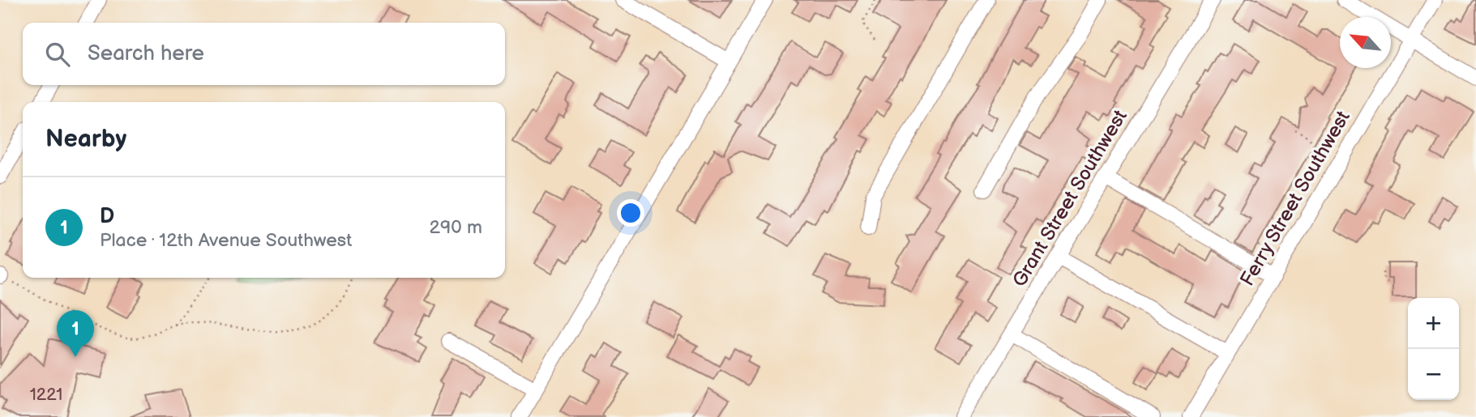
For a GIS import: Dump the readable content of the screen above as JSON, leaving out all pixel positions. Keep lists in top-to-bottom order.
{
  "streets": {
    "street": ["Grant Street Southwest", "Ferry Street Southwest"]
  },
  "house_numbers": ["1221"],
  "north": "top left",
  "page": {
    "search": "Search here",
    "heading": "Nearby",
    "list": [
      {
        "mark": "1",
        "name": "D",
        "note": "Place · 12th Avenue Southwest",
        "value": "290 m"
      }
    ],
    "map_buttons": ["+", "−"],
    "pins": "1"
  }
}
